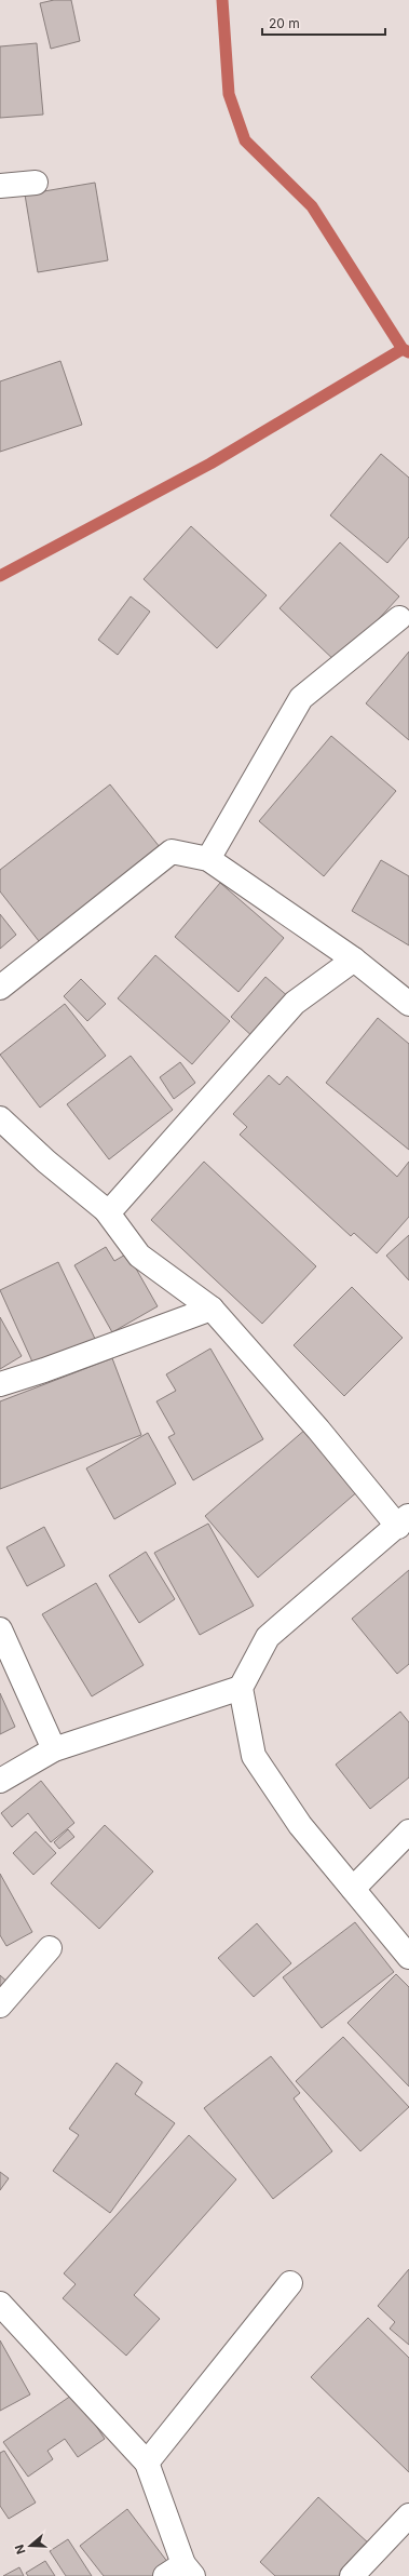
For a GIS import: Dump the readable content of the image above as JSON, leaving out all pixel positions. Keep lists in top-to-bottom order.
{
  "scale_bar": "20 m",
  "north": "left"
}
